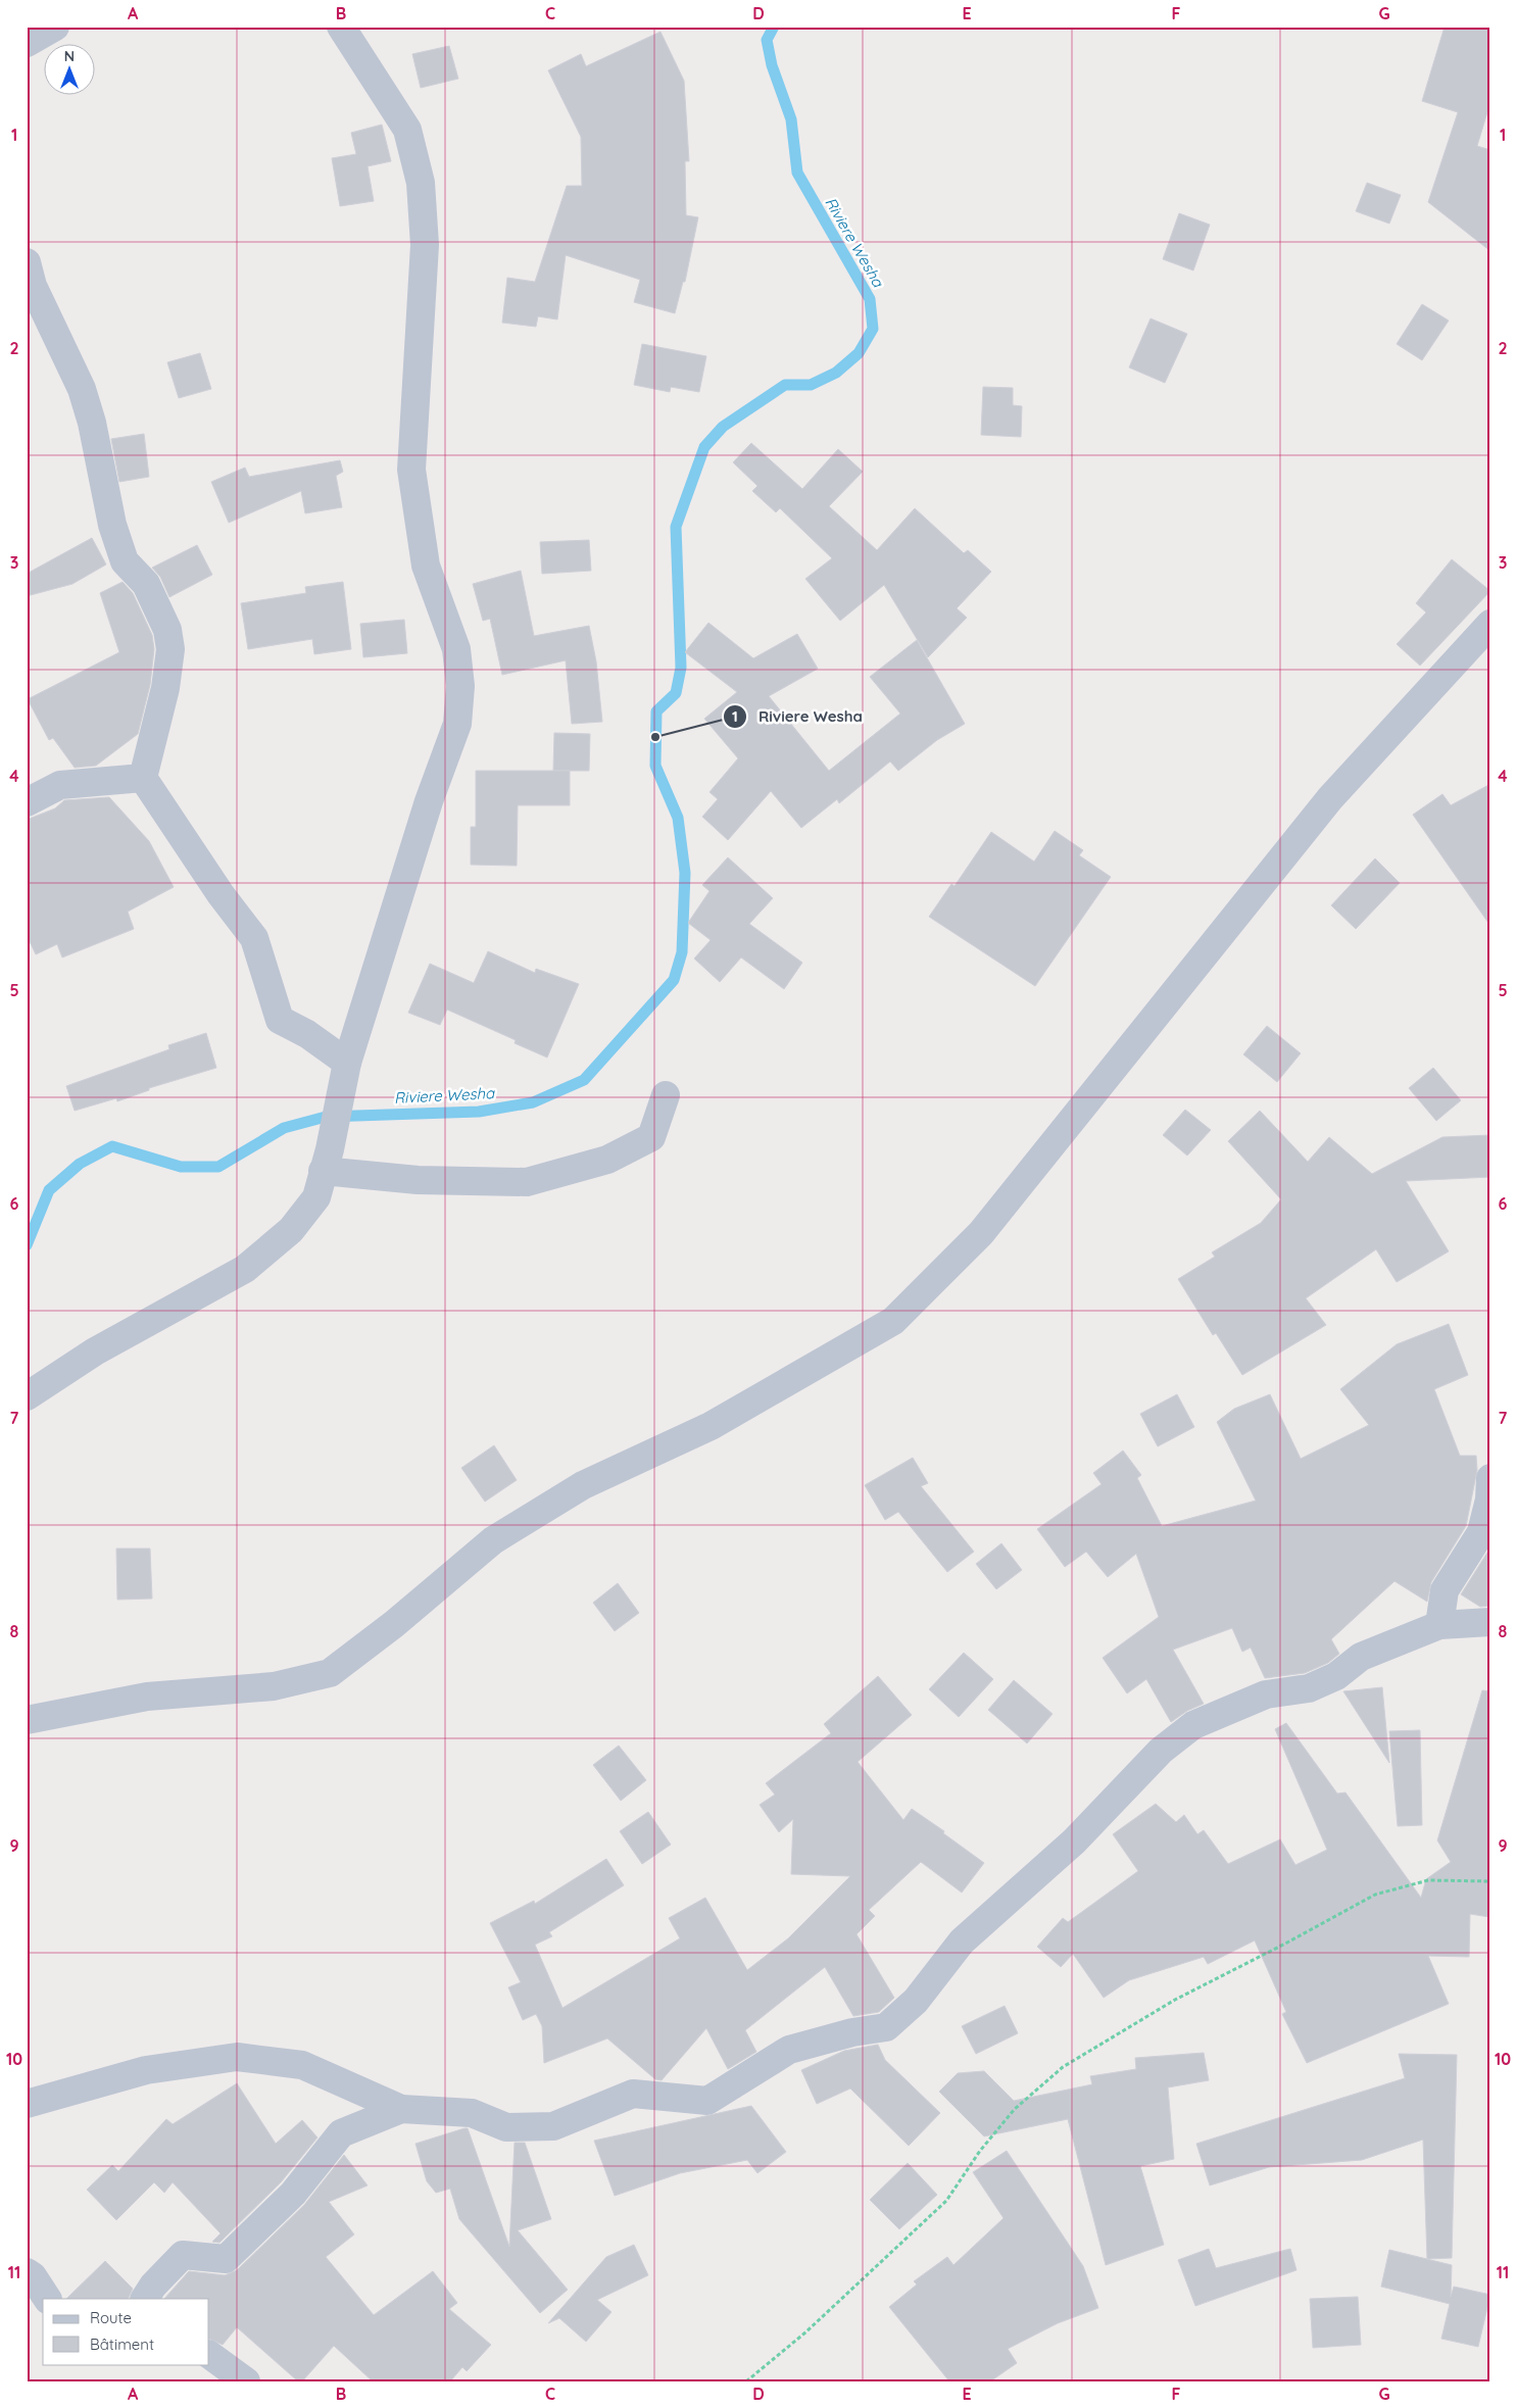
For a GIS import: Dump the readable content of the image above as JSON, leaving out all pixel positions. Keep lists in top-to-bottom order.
{
  "water": ["Riviere Wesha"],
  "places": ["Riviere Wesha"],
  "legend": ["Route", "Bâtiment"],
  "north": "top",
  "grid": {
    "columns": [
      "A",
      "B",
      "C",
      "D",
      "E",
      "F",
      "G"
    ],
    "rows": [
      "1",
      "2",
      "3",
      "4",
      "5",
      "6",
      "7",
      "8",
      "9",
      "10",
      "11"
    ]
  }
}
